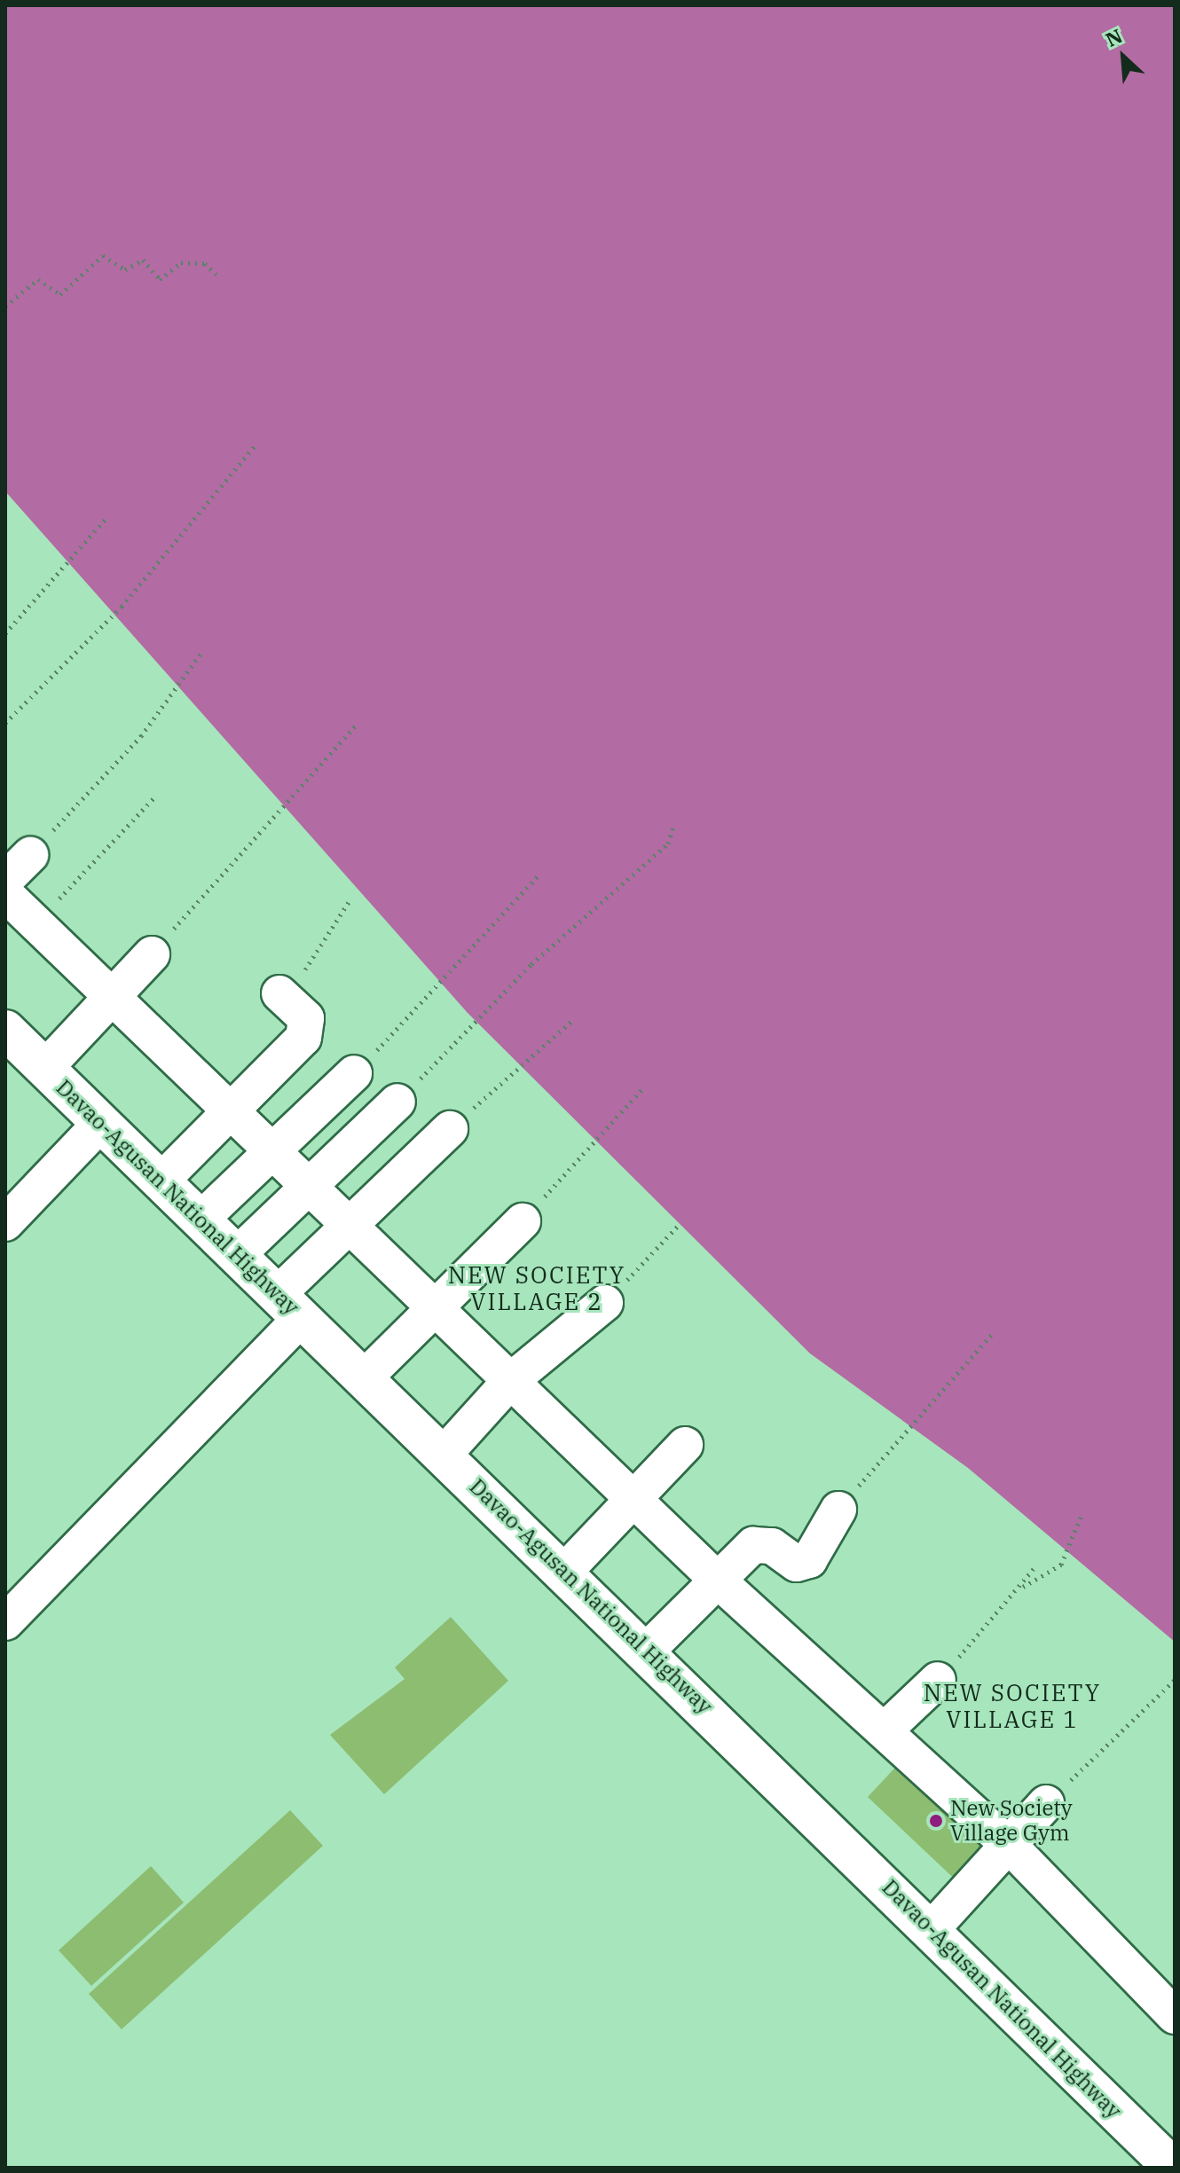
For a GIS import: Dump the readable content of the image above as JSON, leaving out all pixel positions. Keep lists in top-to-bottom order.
{
  "streets": {
    "highway": ["Davao-Agusan National Highway"]
  },
  "districts": ["NEW SOCIETY VILLAGE 2", "NEW SOCIETY VILLAGE 1"],
  "places": ["New Society Village Gym"],
  "north": "top left"
}
